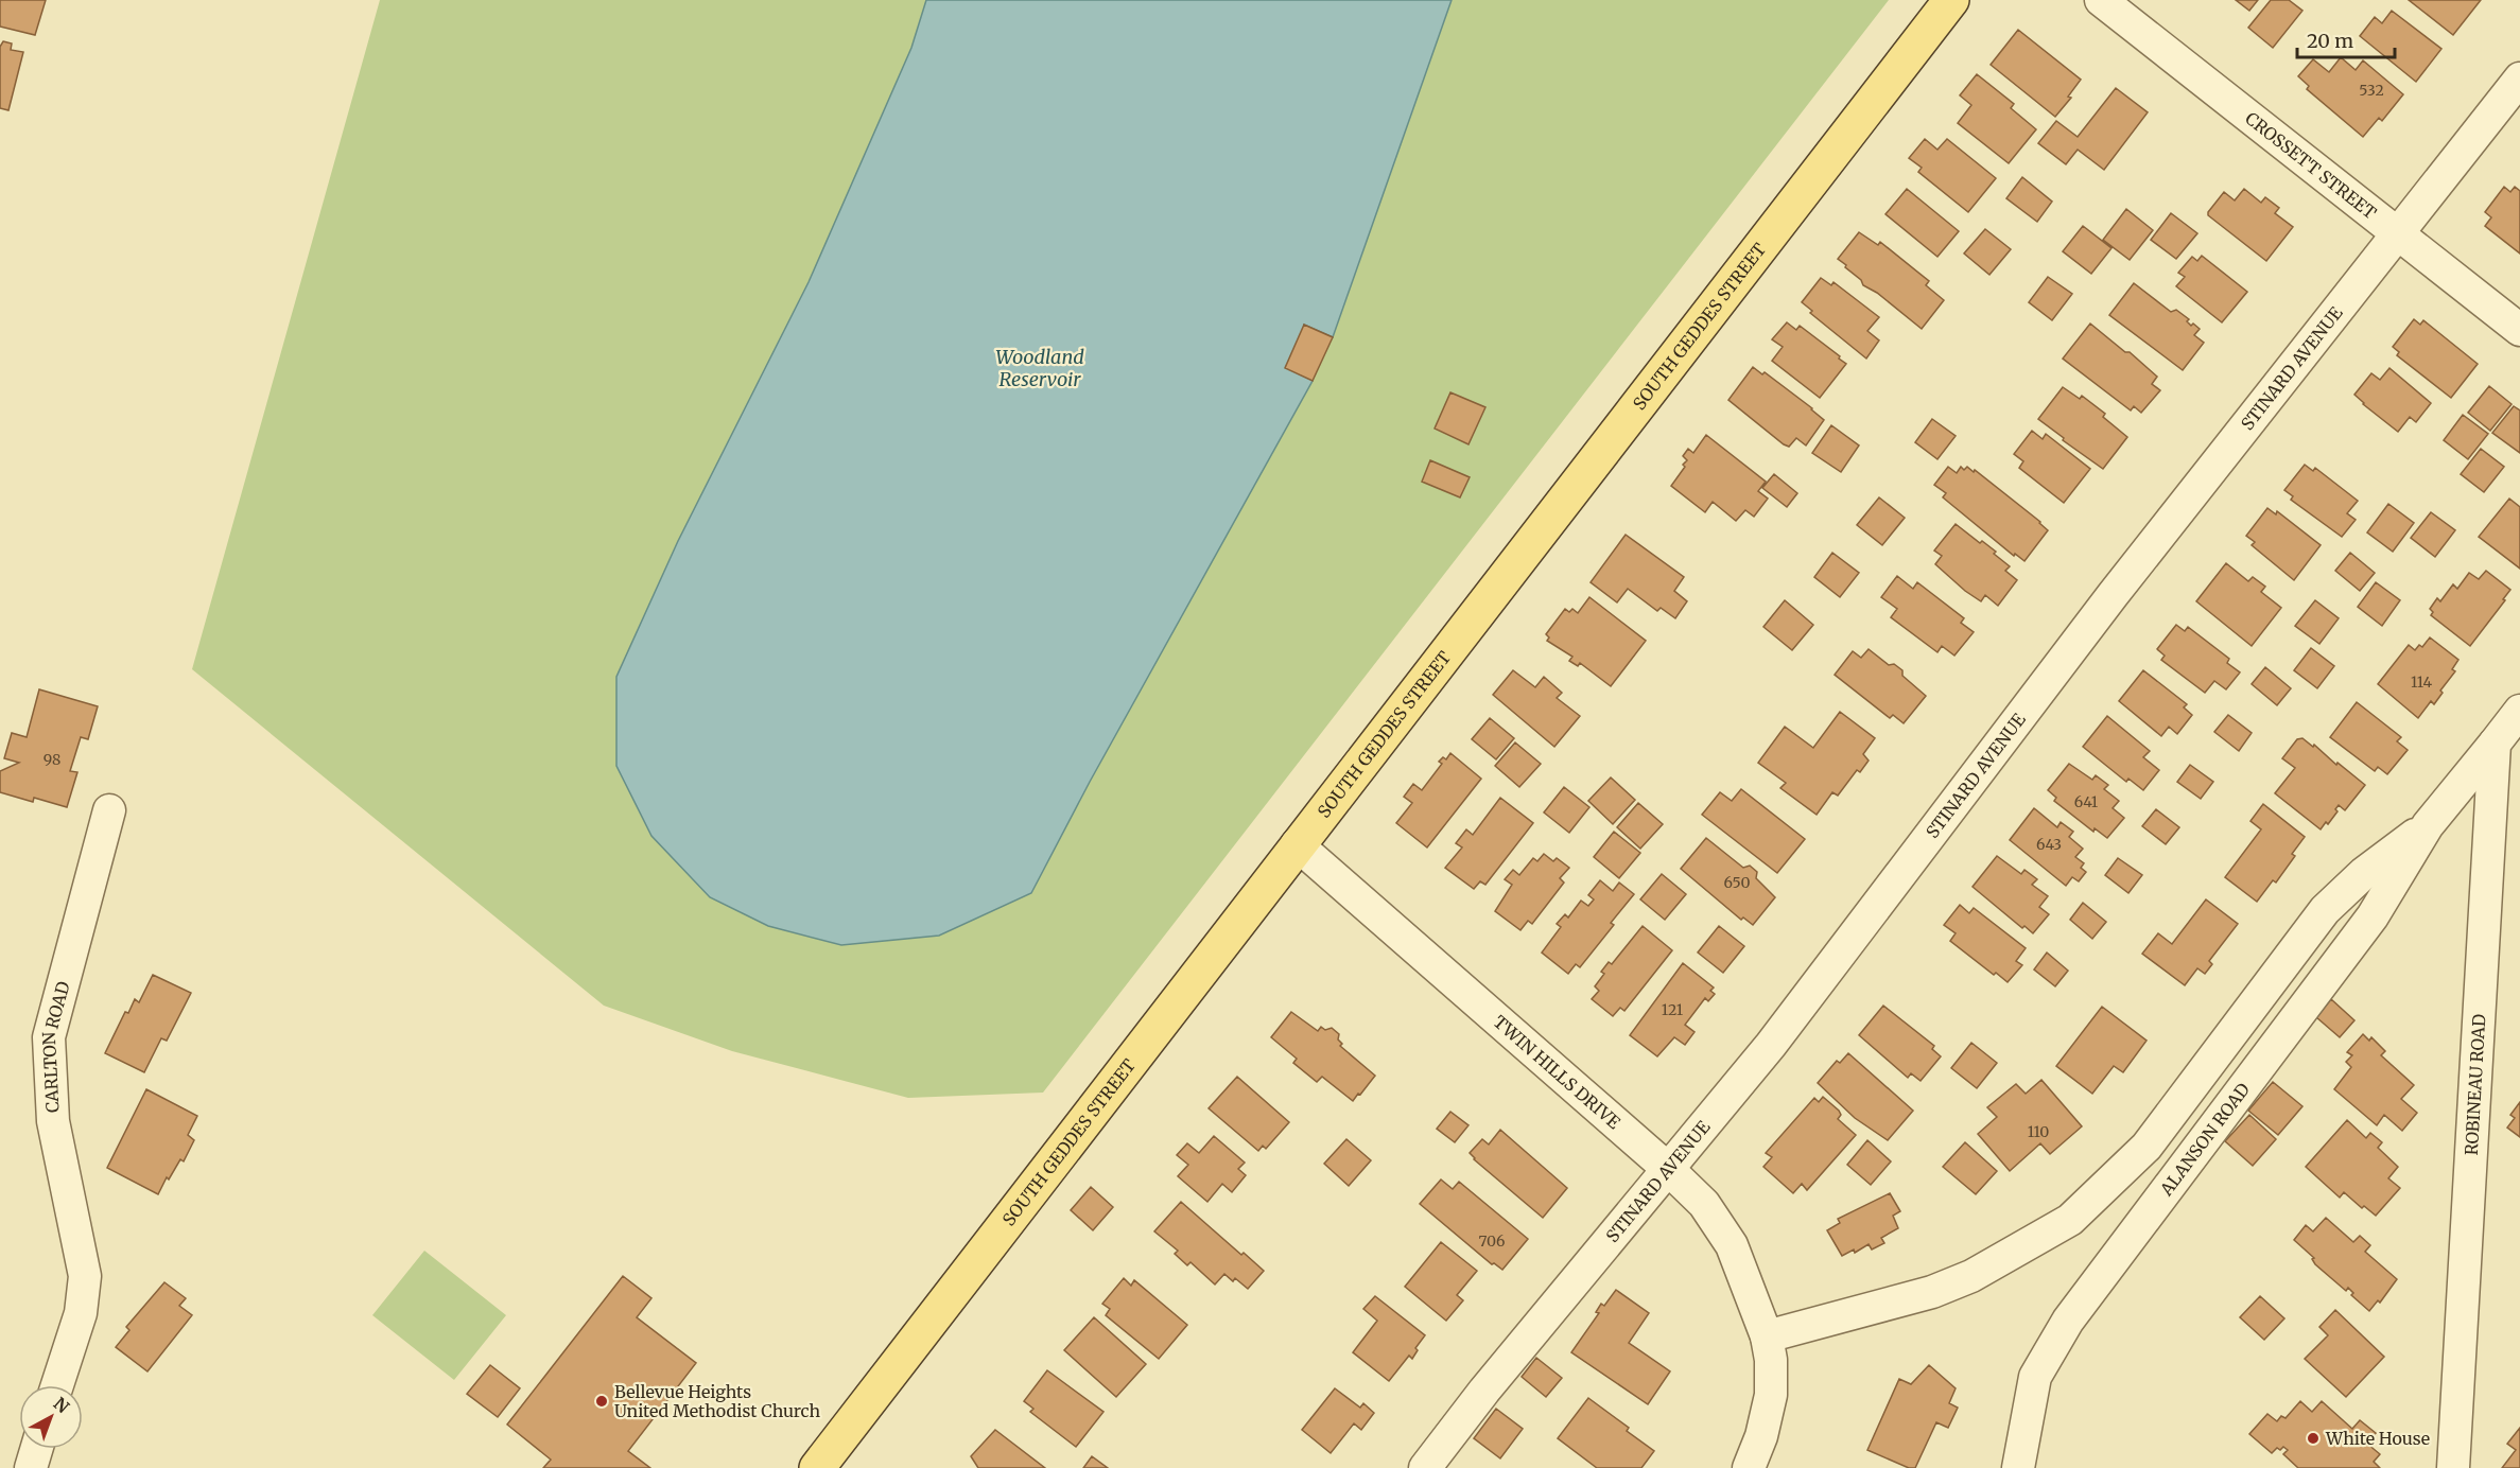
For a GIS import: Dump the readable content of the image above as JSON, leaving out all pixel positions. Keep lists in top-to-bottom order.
{
  "streets": {
    "main road": ["SOUTH GEDDES STREET"],
    "street": [
      "CROSSETT STREET",
      "STINARD AVENUE",
      "CARLTON ROAD",
      "TWIN HILLS DRIVE",
      "ROBINEAU ROAD",
      "ALANSON ROAD"
    ]
  },
  "crossings": [
    ["CROSSETT STREET", "STINARD AVENUE"],
    ["SOUTH GEDDES STREET", "TWIN HILLS DRIVE"],
    ["STINARD AVENUE", "TWIN HILLS DRIVE"],
    ["TWIN HILLS DRIVE", "ALANSON ROAD"],
    ["ROBINEAU ROAD", "ALANSON ROAD"]
  ],
  "water": ["Woodland Reservoir"],
  "places": ["Bellevue Heights United Methodist Church", "White House"],
  "house_numbers": [
    "532",
    "114",
    "98",
    "641",
    "643",
    "650",
    "121",
    "110",
    "706"
  ],
  "scale_bar": "20 m",
  "north": "top right"
}
